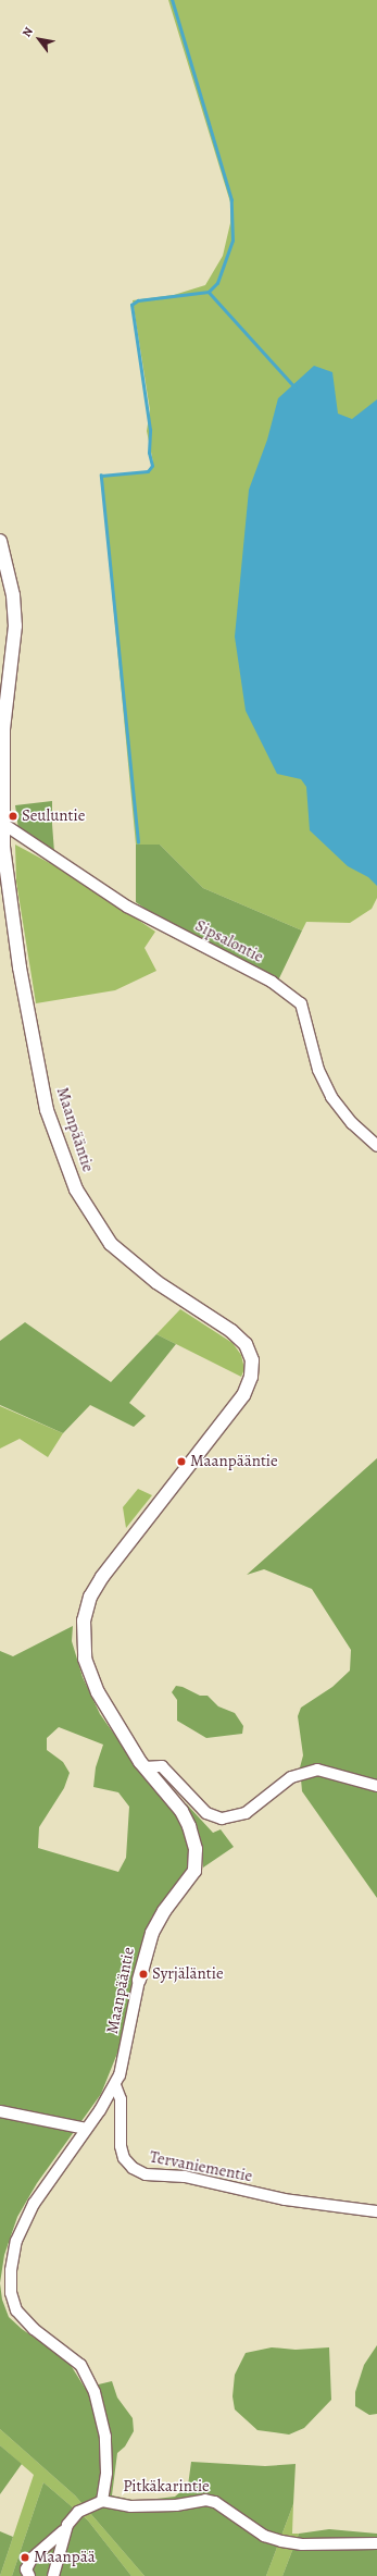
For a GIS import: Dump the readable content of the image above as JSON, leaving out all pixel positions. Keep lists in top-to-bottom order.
{
  "streets": {
    "street": [
      "Sipsalontie",
      "Maanpääntie",
      "Tervaniementie",
      "Pitkäkarintie"
    ]
  },
  "crossings": [
    ["Sipsalontie", "Maanpääntie"],
    ["Maanpääntie", "Tervaniementie"],
    ["Maanpääntie", "Pitkäkarintie"]
  ],
  "places": [
    "Seuluntie",
    "Maanpääntie",
    "Syrjäläntie",
    "Maanpää"
  ],
  "north": "top left"
}
